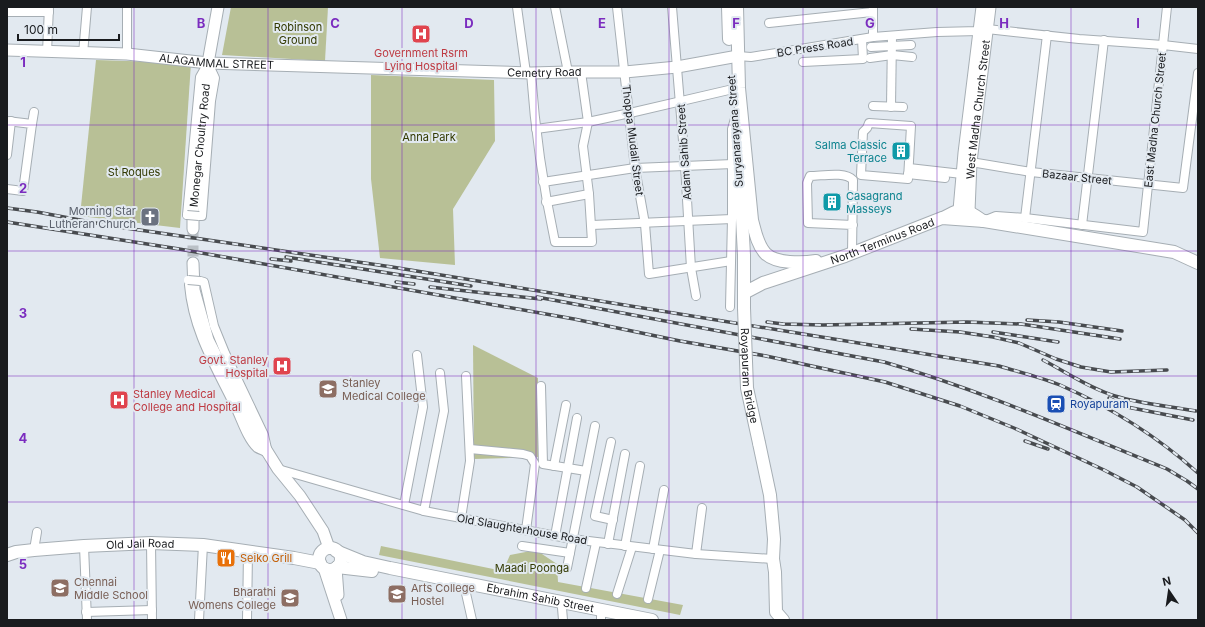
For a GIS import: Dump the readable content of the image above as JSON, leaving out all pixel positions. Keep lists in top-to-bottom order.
{
  "streets": {
    "main road": [
      "ALAGAMMAL STREET",
      "Cemetry Road",
      "West Madha Church Street",
      "Suryanarayana Street",
      "Monegar Choultry Road",
      "North Terminus Road",
      "Royapuram Bridge",
      "Old Jail Road",
      "Ebrahim Sahib Street"
    ],
    "street": [
      "BC Press Road",
      "East Madha Church Street",
      "Thoppa Mudali Street",
      "Adam Sahib Street",
      "Bazaar Street",
      "Old Slaughterhouse Road"
    ]
  },
  "crossings": [
    ["BC Press Road", "Cemetry Road"],
    ["BC Press Road", "West Madha Church Street"],
    ["BC Press Road", "East Madha Church Street"],
    ["BC Press Road", "Suryanarayana Street"],
    ["ALAGAMMAL STREET", "Cemetry Road"],
    ["ALAGAMMAL STREET", "Monegar Choultry Road"],
    ["Cemetry Road", "Suryanarayana Street"],
    ["Cemetry Road", "Thoppa Mudali Street"],
    ["Cemetry Road", "Adam Sahib Street"],
    ["West Madha Church Street", "Bazaar Street"],
    ["East Madha Church Street", "Bazaar Street"],
    ["Suryanarayana Street", "North Terminus Road"],
    ["Suryanarayana Street", "Royapuram Bridge"],
    ["Thoppa Mudali Street", "Adam Sahib Street"],
    ["North Terminus Road", "Royapuram Bridge"],
    ["Royapuram Bridge", "Old Slaughterhouse Road"],
    ["Old Jail Road", "Ebrahim Sahib Street"]
  ],
  "parks": [
    "Robinson Ground",
    "Anna Park",
    "St Roques",
    "Maadi Poonga"
  ],
  "places": {
    "hospital": ["Government Rsrm Lying Hospital", "Govt. Stanley Hospital", "Stanley Medical College and Hospital"],
    "building": ["Salma Classic Terrace", "Casagrand Masseys"],
    "church": ["Morning Star Lutheran Church"],
    "school or university": [
      "Stanley Medical College",
      "Chennai Middle School",
      "Arts College Hostel",
      "Bharathi Womens College"
    ],
    "station": ["Royapuram"],
    "restaurant": ["Seiko Grill"]
  },
  "scale_bar": "100 m",
  "north": "top",
  "grid": {
    "columns": [
      "B",
      "C",
      "D",
      "E",
      "F",
      "G",
      "H",
      "I"
    ],
    "rows": [
      "1",
      "2",
      "3",
      "4",
      "5"
    ]
  }
}
